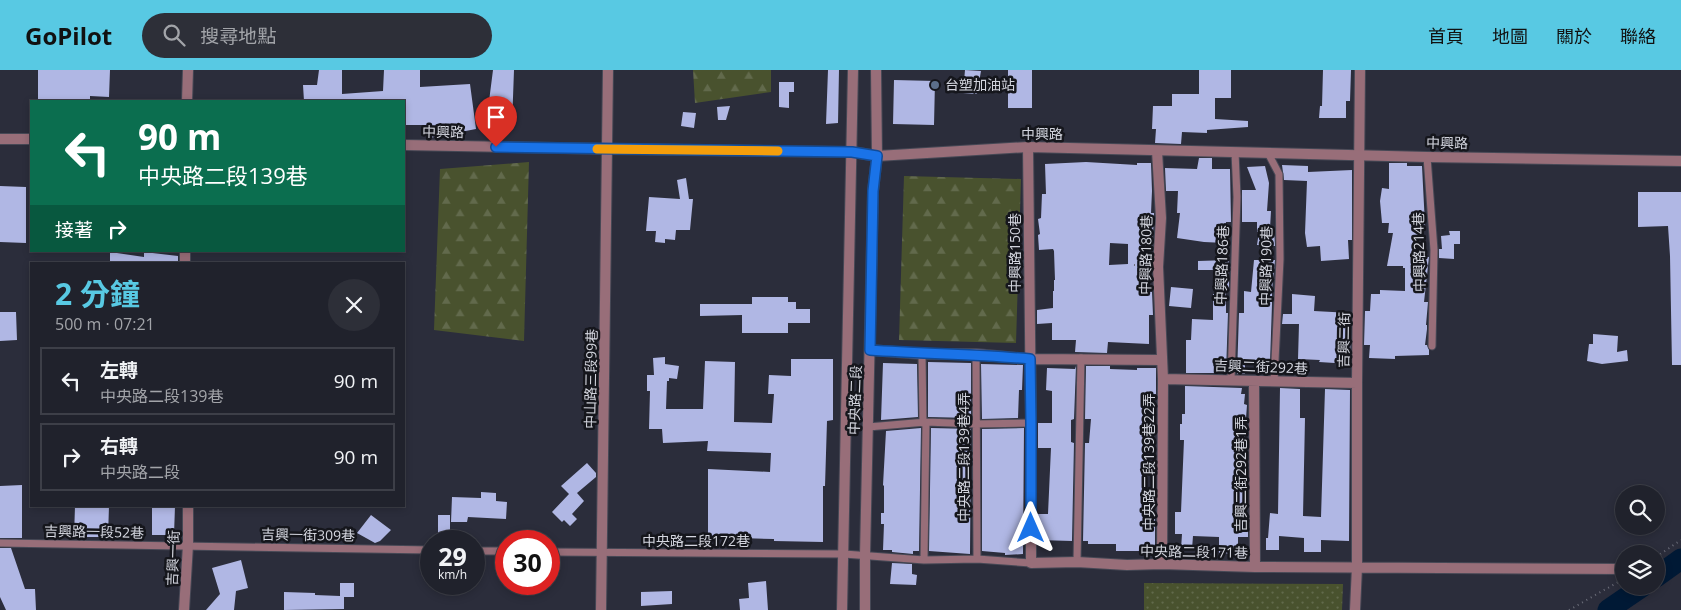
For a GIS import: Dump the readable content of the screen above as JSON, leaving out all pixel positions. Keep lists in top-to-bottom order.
{
  "streets": {
    "street": [
      "中興路",
      "中興路150巷",
      "中興路180巷",
      "吉興二街",
      "吉興二街292巷",
      "中山路三段99巷",
      "中央路二段",
      "中央路二段139巷22弄",
      "吉興二街292巷1弄",
      "中央路二段171巷",
      "吉興一街"
    ],
    "lane": [
      "中興路214巷",
      "中興路186巷",
      "中興路190巷",
      "中央路二段139巷4弄",
      "吉興路一段52巷",
      "吉興一街309巷",
      "中央路二段172巷"
    ]
  },
  "crossings": [
    ["中興路", "中興路214巷"],
    ["中興路", "中興路150巷"],
    ["中興路", "中興路180巷"],
    ["中興路", "中興路186巷"],
    ["中興路", "中興路190巷"],
    ["中興路", "吉興二街"],
    ["中興路", "中山路三段99巷"],
    ["中興路", "中央路二段"],
    ["中興路150巷", "中央路二段172巷"],
    ["中興路150巷", "中央路二段171巷"],
    ["中興路180巷", "中央路二段139巷22弄"],
    ["中興路186巷", "吉興二街292巷"],
    ["中興路190巷", "吉興二街292巷"],
    ["吉興二街", "吉興二街292巷"],
    ["吉興二街", "中央路二段171巷"],
    ["吉興二街292巷", "中央路二段139巷22弄"],
    ["吉興二街292巷", "吉興二街292巷1弄"],
    ["中山路三段99巷", "中央路二段172巷"],
    ["中央路二段", "中央路二段172巷"],
    ["中央路二段139巷4弄", "中央路二段172巷"],
    ["中央路二段139巷22弄", "中央路二段171巷"],
    ["吉興二街292巷1弄", "中央路二段171巷"],
    ["吉興路一段52巷", "吉興一街309巷"],
    ["吉興路一段52巷", "吉興一街"],
    ["吉興一街309巷", "吉興一街"],
    ["中央路二段172巷", "中央路二段171巷"]
  ],
  "places": ["台塑加油站"],
  "page": {
    "header": "GoPilot",
    "search": "搜尋地點",
    "nav": [
      "首頁",
      "地圖",
      "關於",
      "聯絡"
    ],
    "turn": ["90 m", "中央路二段139巷"],
    "then": "接著",
    "heading": ["2 分鐘", "500 m · 07:21"],
    "list": [
      {
        "name": "左轉",
        "note": "中央路二段139巷",
        "value": "90 m"
      },
      {
        "name": "右轉",
        "note": "中央路二段",
        "value": "90 m"
      }
    ],
    "speed": "29 km/h",
    "limit": "30"
  }
}
